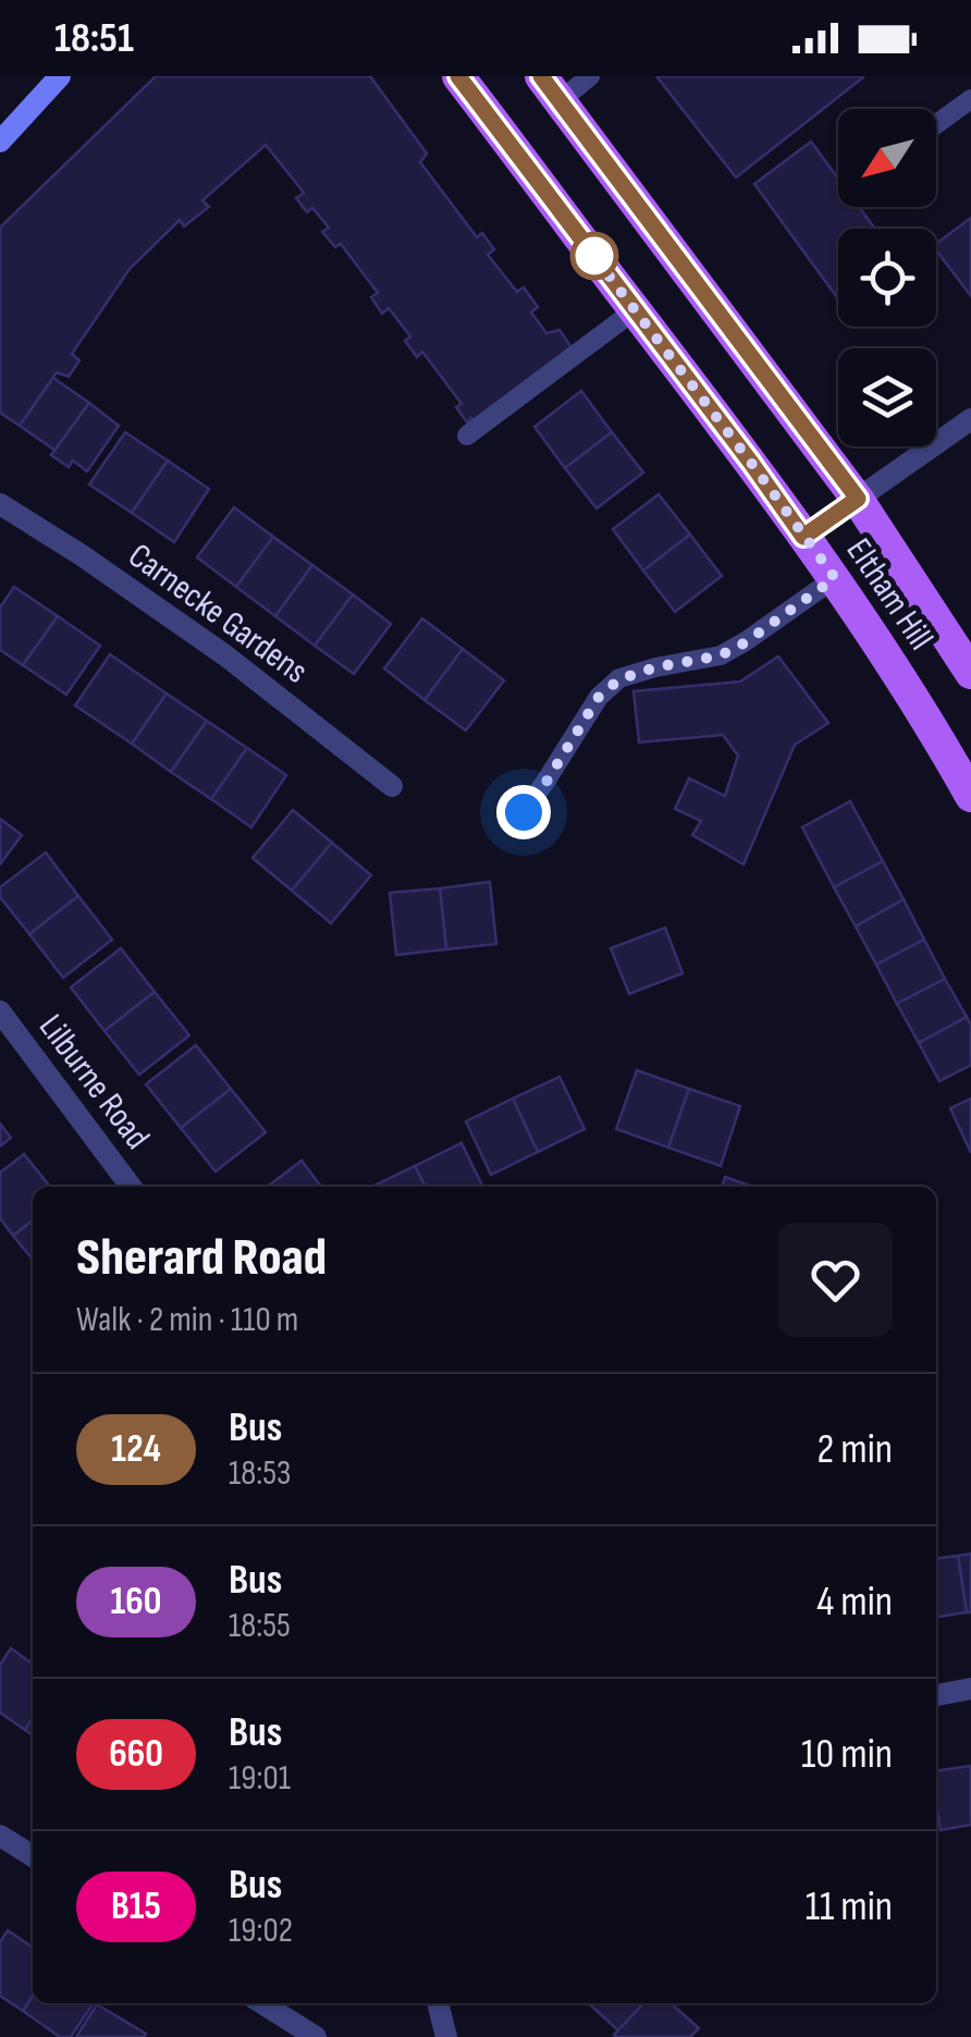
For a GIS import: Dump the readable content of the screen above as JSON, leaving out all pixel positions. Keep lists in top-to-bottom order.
{
  "streets": {
    "main road": ["Eltham Hill"],
    "street": ["Carnecke Gardens", "Lilburne Road"]
  },
  "lines": ["bus line 124"],
  "north": "bottom left",
  "page": {
    "status": "18:51",
    "heading": ["Sherard Road", "Walk · 2 min · 110 m"],
    "list": [
      {
        "mark": "124",
        "name": "Bus",
        "note": "18:53",
        "value": "2 min"
      },
      {
        "mark": "160",
        "name": "Bus",
        "note": "18:55",
        "value": "4 min"
      },
      {
        "mark": "660",
        "name": "Bus",
        "note": "19:01",
        "value": "10 min"
      },
      {
        "mark": "B15",
        "name": "Bus",
        "note": "19:02",
        "value": "11 min"
      }
    ]
  }
}
